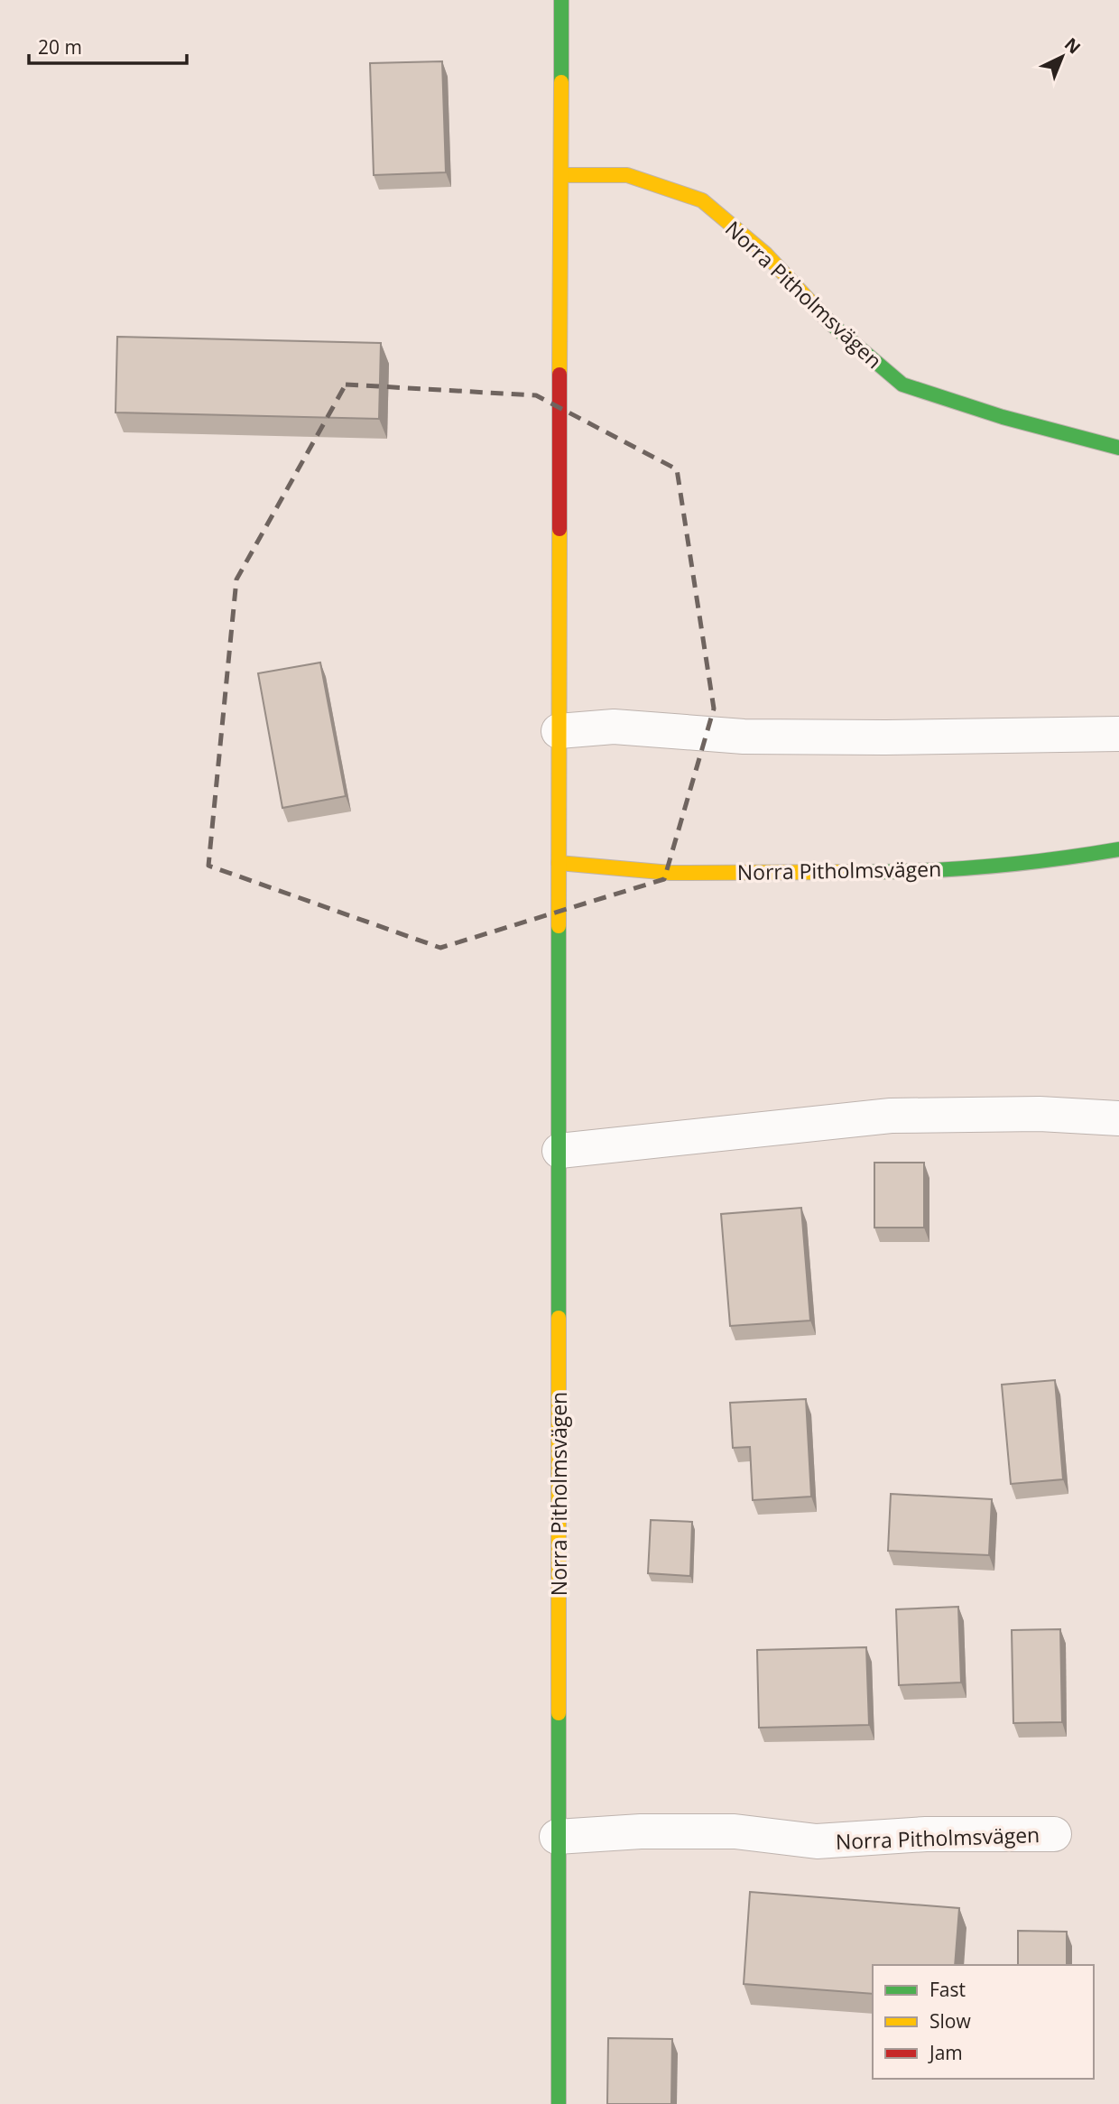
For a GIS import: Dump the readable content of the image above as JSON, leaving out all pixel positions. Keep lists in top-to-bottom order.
{
  "streets": {
    "street": ["Norra Pitholmsvägen"]
  },
  "legend": ["Fast", "Slow", "Jam"],
  "scale_bar": "20 m",
  "north": "top right"
}
